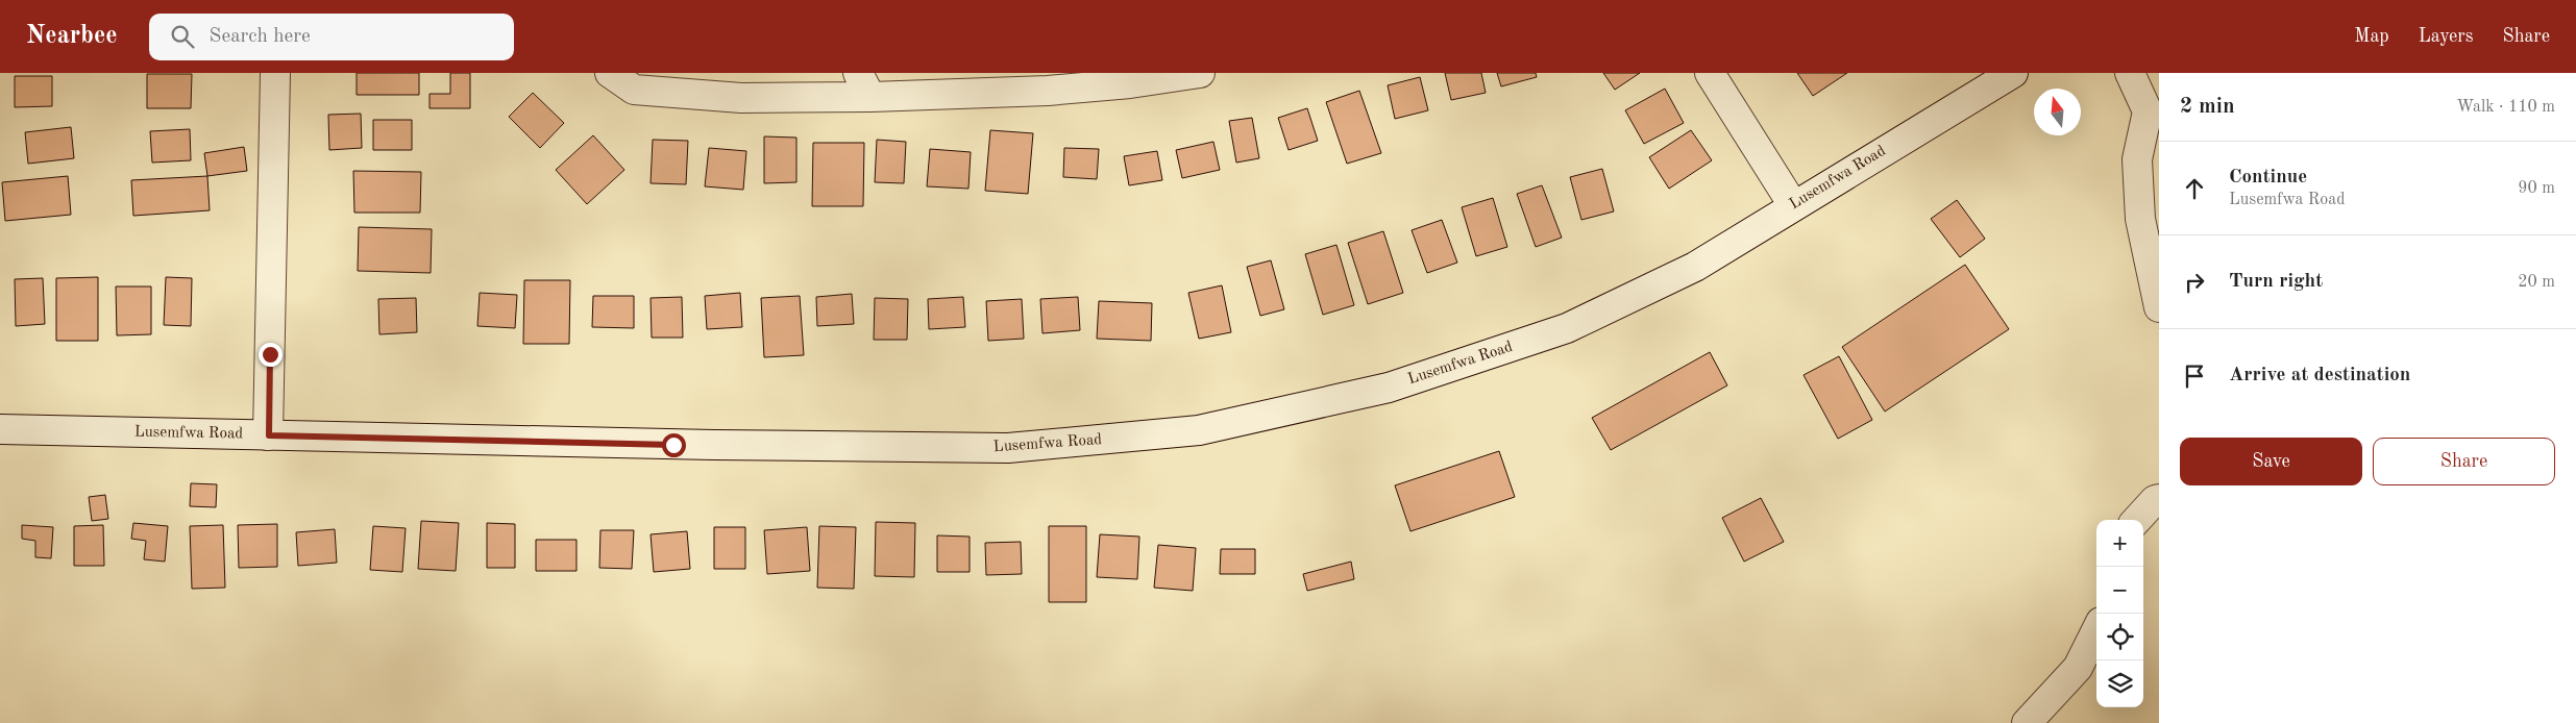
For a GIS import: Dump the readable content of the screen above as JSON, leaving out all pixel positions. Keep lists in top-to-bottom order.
{
  "streets": {
    "street": ["Lusemfwa Road"]
  },
  "north": "top",
  "page": {
    "header": "Nearbee",
    "search": "Search here",
    "nav": ["Map", "Layers", "Share"],
    "heading": ["2 min", "Walk · 110 m"],
    "list": [
      ["Continue", "Lusemfwa Road", "90 m"],
      ["Turn right", "20 m"],
      "Arrive at destination"
    ],
    "buttons": ["Save", "Share"],
    "map_buttons": ["+", "−"]
  }
}
